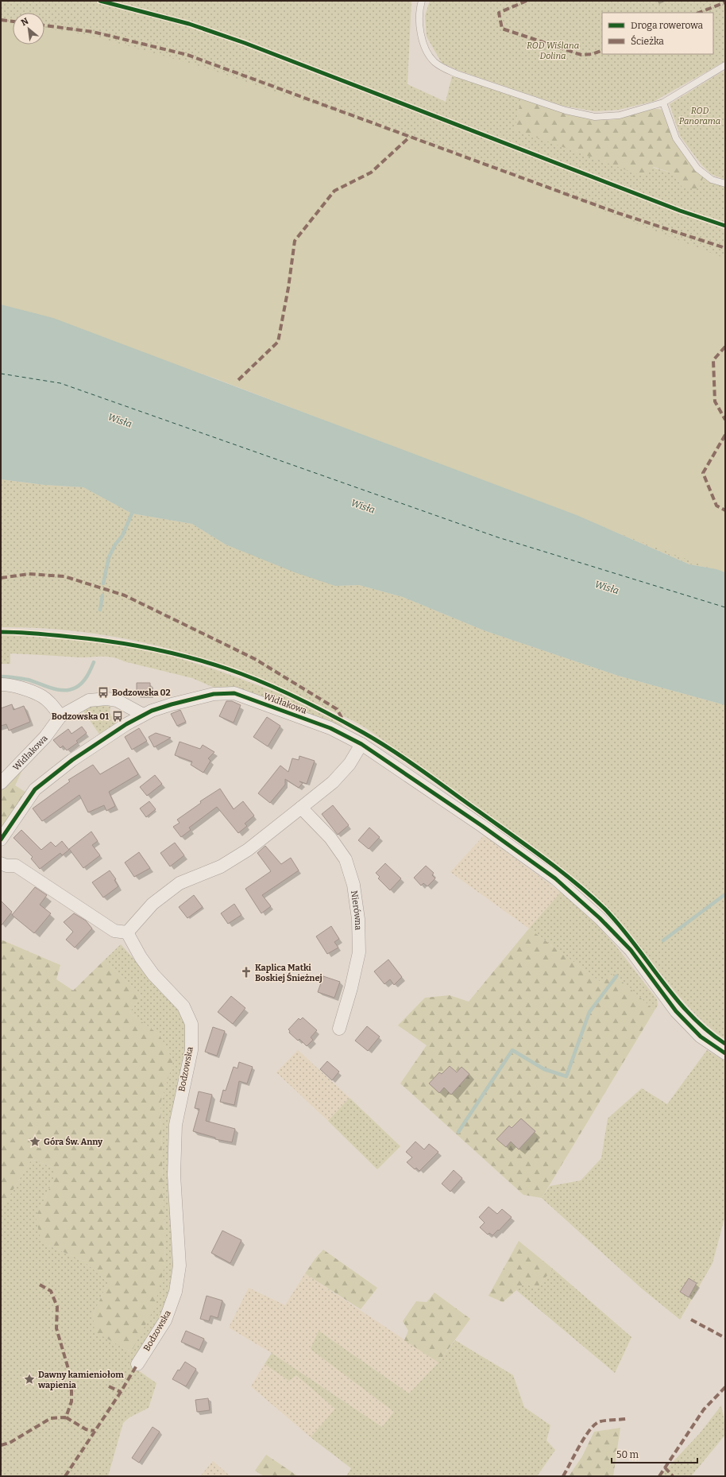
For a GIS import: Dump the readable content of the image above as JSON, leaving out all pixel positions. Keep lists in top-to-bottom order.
{
  "streets": {
    "street": ["Widłakowa", "Nierówna", "Bodzowska"]
  },
  "water": ["Wisła"],
  "parks": ["ROD Wiślana Dolina", "ROD Panorama"],
  "places": {
    "bus stop": ["Bodzowska 02", "Bodzowska 01"],
    "church": ["Kaplica Matki Boskiej Śnieżnej"],
    "place": ["Góra Św. Anny", "Dawny kamieniołom wapienia"]
  },
  "legend": ["Droga rowerowa", "Ścieżka"],
  "scale_bar": "50 m",
  "north": "top left"
}
